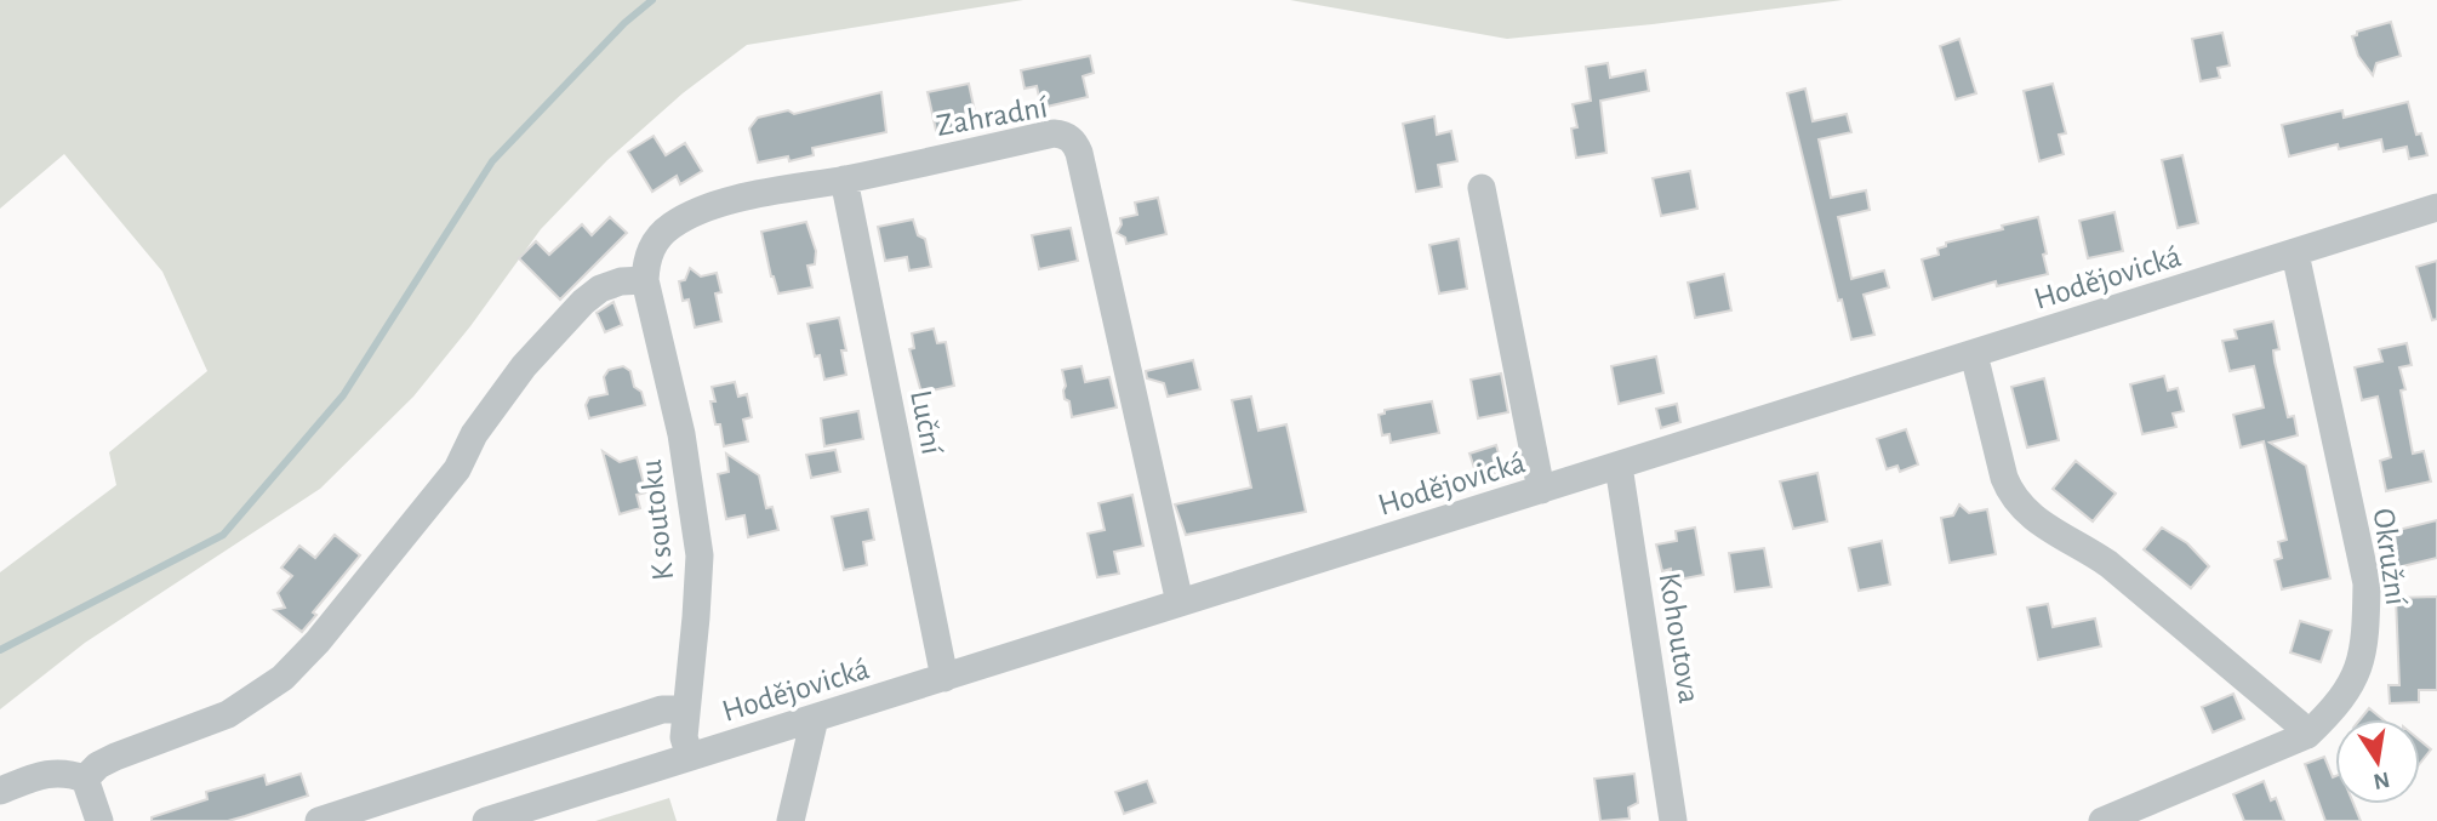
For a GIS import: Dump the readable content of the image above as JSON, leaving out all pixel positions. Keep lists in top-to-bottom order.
{
  "streets": {
    "street": [
      "Zahradní",
      "Hodějovická",
      "Luční",
      "K soutoku",
      "Okružní",
      "Kohoutova"
    ]
  },
  "crossings": [
    ["Zahradní", "Hodějovická"],
    ["Zahradní", "Luční"],
    ["Zahradní", "K soutoku"],
    ["Hodějovická", "Luční"],
    ["Hodějovická", "K soutoku"],
    ["Hodějovická", "Okružní"],
    ["Hodějovická", "Kohoutova"]
  ],
  "north": "bottom"
}
